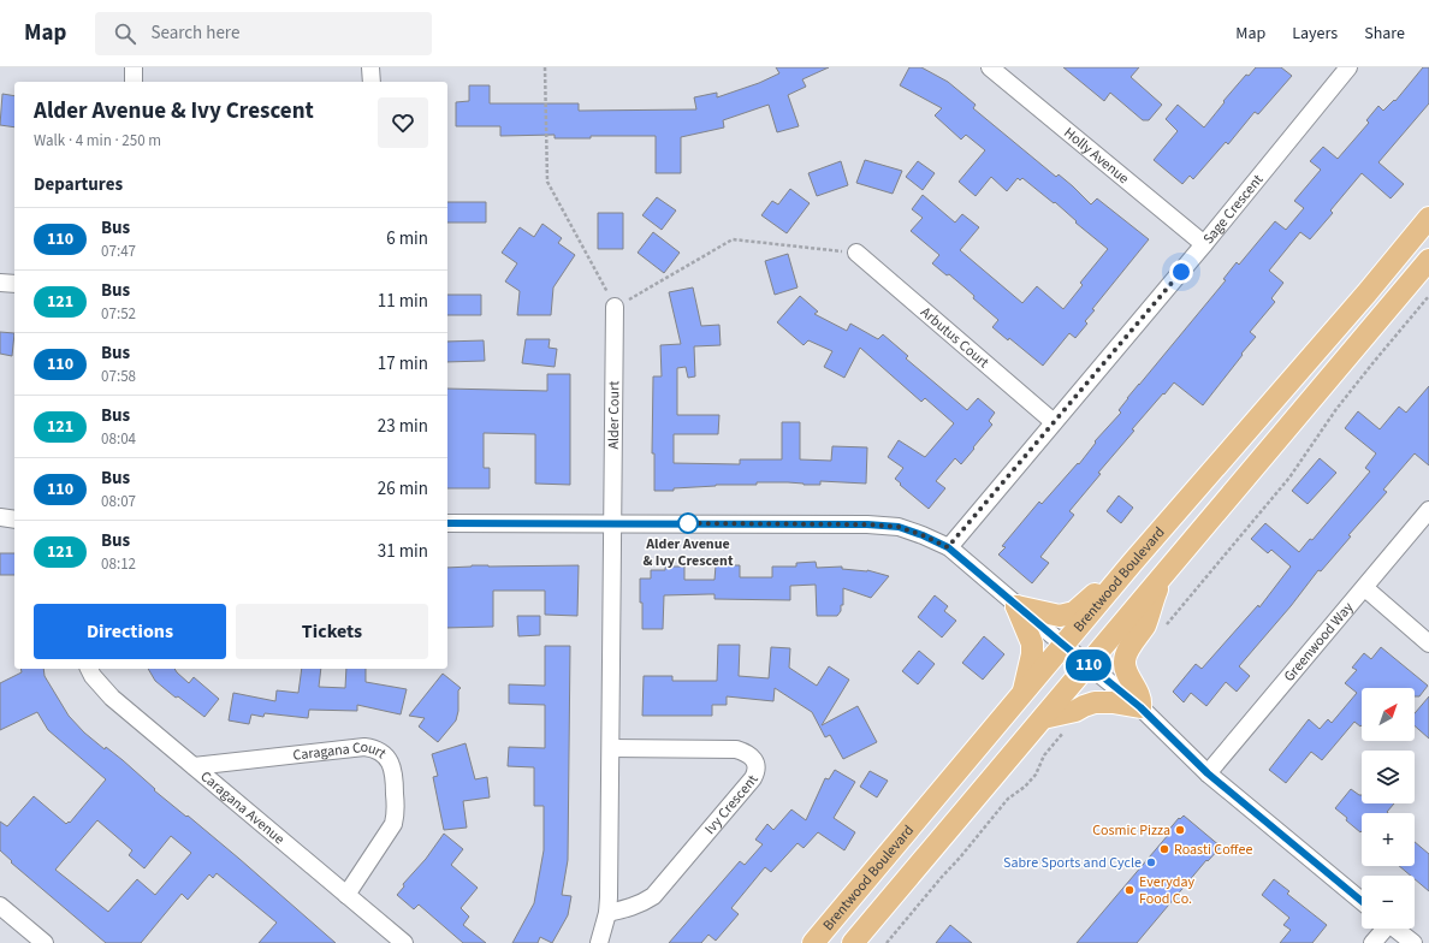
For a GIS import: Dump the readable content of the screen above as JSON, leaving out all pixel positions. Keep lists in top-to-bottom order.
{
  "streets": {
    "main road": ["Brentwood Boulevard"],
    "street": [
      "Holly Avenue",
      "Sage Crescent",
      "Arbutus Court",
      "Alder Court",
      "Greenwood Way",
      "Caragana Court",
      "Ivy Crescent",
      "Caragana Avenue"
    ]
  },
  "crossings": [
    ["Holly Avenue", "Sage Crescent"],
    ["Sage Crescent", "Arbutus Court"],
    ["Caragana Court", "Caragana Avenue"]
  ],
  "places": [
    "Alder Avenue & Ivy Crescent",
    "Cosmic Pizza",
    "Roasti Coffee",
    "Sabre Sports and Cycle",
    "Everyday Food Co."
  ],
  "lines": ["bus line 110"],
  "north": "top right",
  "page": {
    "header": "Map",
    "search": "Search here",
    "nav": ["Map", "Layers", "Share"],
    "on_map": "110",
    "heading": [
      ["Alder Avenue & Ivy Crescent", "Walk · 4 min · 250 m"],
      "Departures"
    ],
    "list": [
      {
        "mark": "110",
        "name": "Bus",
        "note": "07:47",
        "value": "6 min"
      },
      {
        "mark": "121",
        "name": "Bus",
        "note": "07:52",
        "value": "11 min"
      },
      {
        "mark": "110",
        "name": "Bus",
        "note": "07:58",
        "value": "17 min"
      },
      {
        "mark": "121",
        "name": "Bus",
        "note": "08:04",
        "value": "23 min"
      },
      {
        "mark": "110",
        "name": "Bus",
        "note": "08:07",
        "value": "26 min"
      },
      {
        "mark": "121",
        "name": "Bus",
        "note": "08:12",
        "value": "31 min"
      }
    ],
    "buttons": ["Directions", "Tickets"],
    "map_buttons": ["+", "−"]
  }
}
